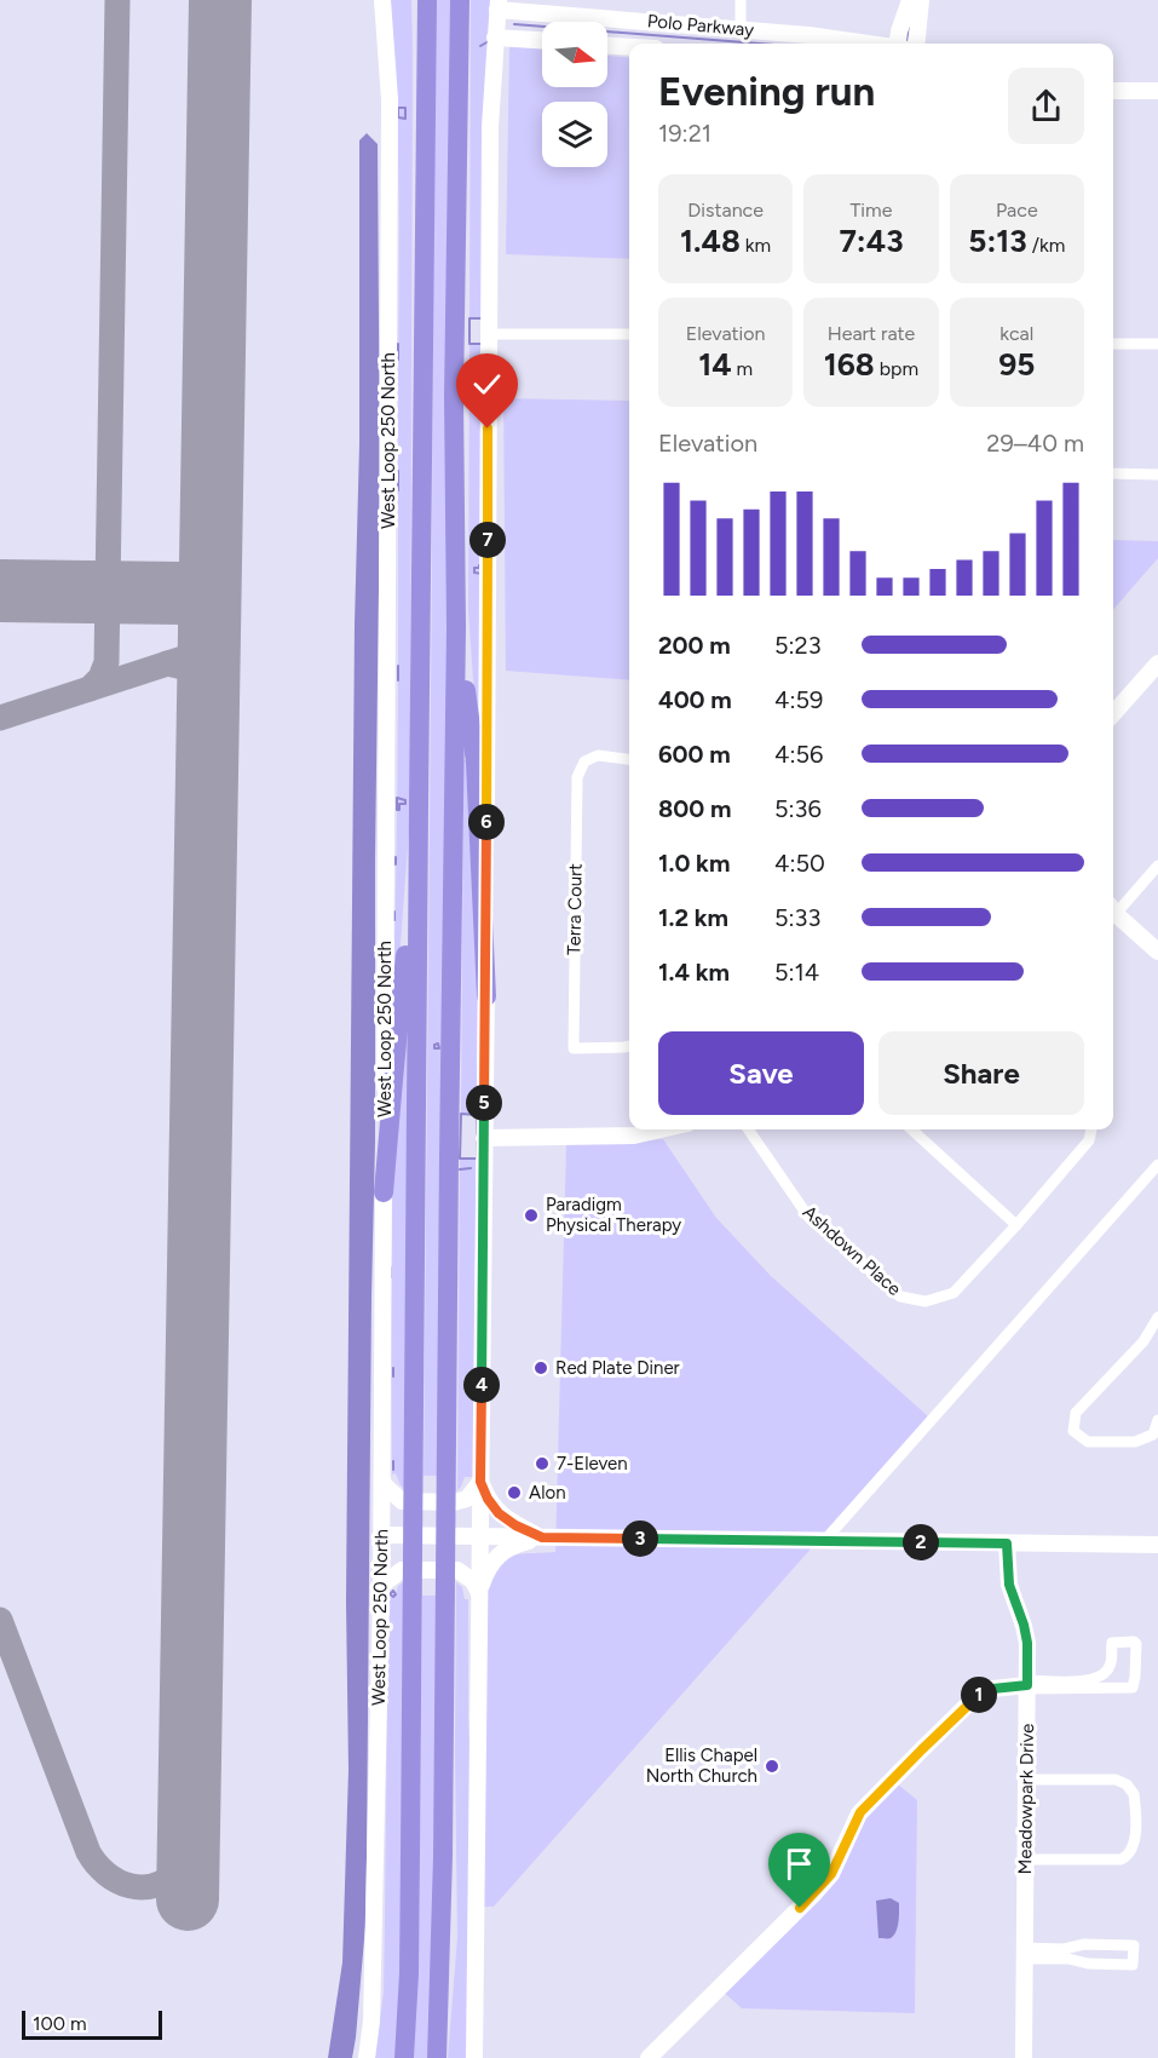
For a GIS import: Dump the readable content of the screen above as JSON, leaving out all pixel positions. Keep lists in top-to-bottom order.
{
  "streets": {
    "main road": ["Polo Parkway", "West Loop 250 North", "Meadowpark Drive"],
    "street": ["Terra Court", "Ashdown Place"]
  },
  "places": [
    "Paradigm Physical Therapy",
    "Red Plate Diner",
    "7-Eleven",
    "Alon",
    "Ellis Chapel North Church"
  ],
  "scale_bar": "100 m",
  "north": "right",
  "page": {
    "heading": ["Evening run", "19:21"],
    "stats": [
      ["Distance", "1.48 km"],
      ["Time", "7:43"],
      ["Pace", "5:13 /km"],
      ["Elevation", "14 m"],
      ["Heart rate", "168 bpm"],
      ["kcal", "95"]
    ],
    "chart": ["Elevation", "29–40 m"],
    "pins": [
      "7",
      "6",
      "5",
      "4",
      "3",
      "2",
      "1"
    ],
    "list": [
      {
        "name": "200 m",
        "note": "5:23"
      },
      {
        "name": "400 m",
        "note": "4:59"
      },
      {
        "name": "600 m",
        "note": "4:56"
      },
      {
        "name": "800 m",
        "note": "5:36"
      },
      {
        "name": "1.0 km",
        "note": "4:50"
      },
      {
        "name": "1.2 km",
        "note": "5:33"
      },
      {
        "name": "1.4 km",
        "note": "5:14"
      }
    ],
    "buttons": ["Save", "Share"],
    "scale": "100 m"
  }
}
